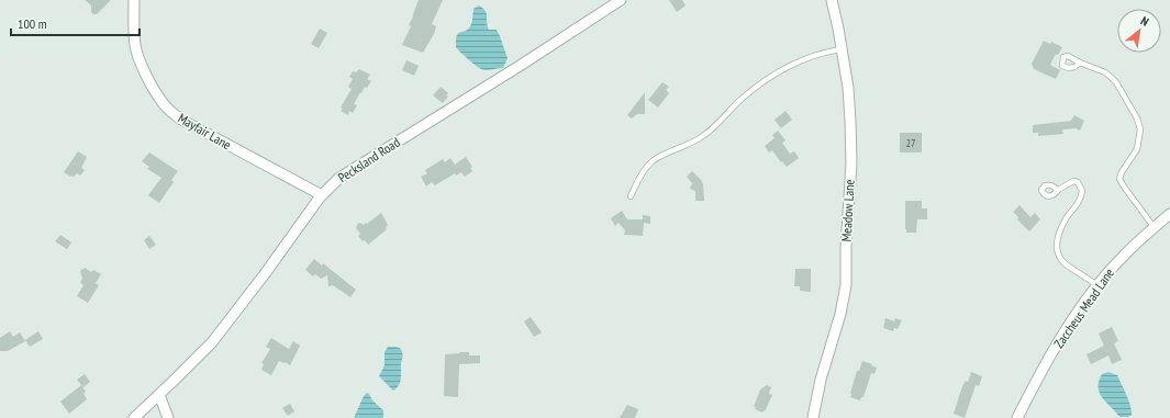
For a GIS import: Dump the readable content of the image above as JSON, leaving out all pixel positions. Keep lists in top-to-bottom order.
{
  "streets": {
    "street": [
      "Mayfair Lane",
      "Pecksland Road",
      "Meadow Lane",
      "Zaccheus Mead Lane"
    ]
  },
  "crossings": [
    ["Mayfair Lane", "Pecksland Road"]
  ],
  "house_numbers": ["27"],
  "scale_bar": "100 m",
  "north": "top right"
}
